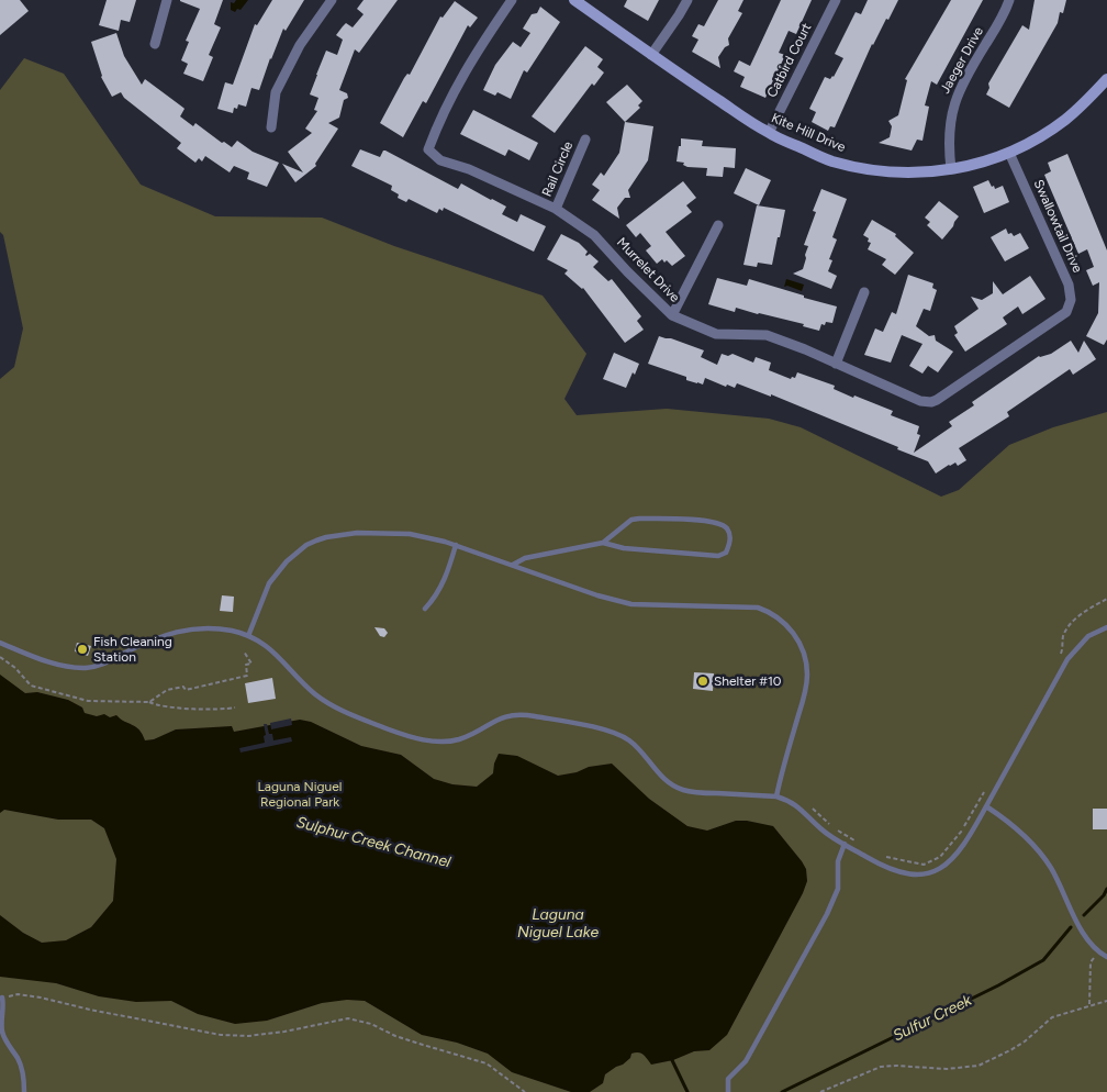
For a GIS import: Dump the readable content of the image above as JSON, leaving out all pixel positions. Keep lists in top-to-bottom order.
{
  "streets": {
    "street": [
      "Catbird Court",
      "Jaeger Drive",
      "Kite Hill Drive",
      "Rail Circle",
      "Swallowtail Drive",
      "Murrelet Drive"
    ]
  },
  "crossings": [
    ["Catbird Court", "Kite Hill Drive"],
    ["Jaeger Drive", "Kite Hill Drive"],
    ["Kite Hill Drive", "Swallowtail Drive"],
    ["Rail Circle", "Murrelet Drive"],
    ["Swallowtail Drive", "Murrelet Drive"]
  ],
  "water": ["Sulphur Creek Channel", "Laguna Niguel Lake", "Sulfur Creek"],
  "parks": ["Laguna Niguel Regional Park"],
  "places": ["Fish Cleaning Station", "Shelter #10"]
}
